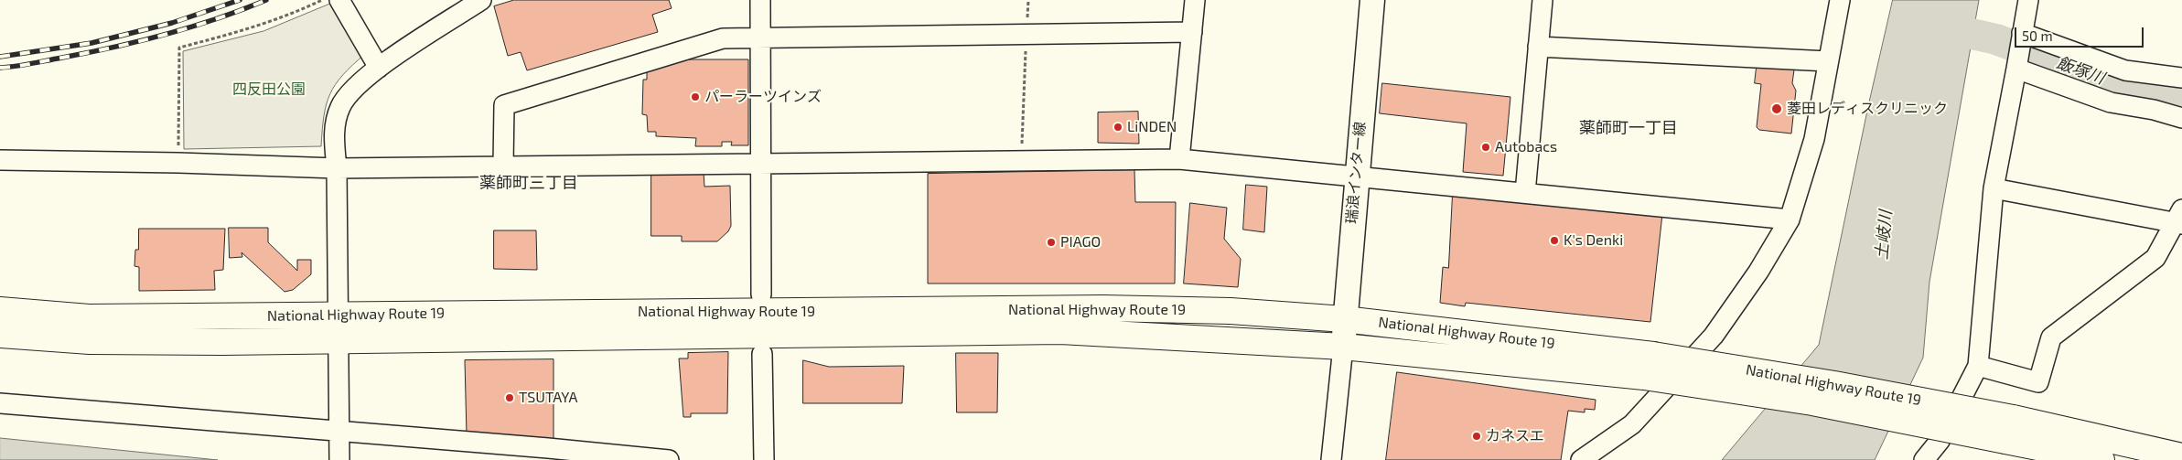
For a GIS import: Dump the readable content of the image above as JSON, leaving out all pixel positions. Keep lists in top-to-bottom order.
{
  "streets": {
    "highway": ["National Highway Route 19"],
    "main road": ["瑞浪インター線"]
  },
  "crossings": [
    ["瑞浪インター線", "National Highway Route 19"]
  ],
  "districts": ["薬師町一丁目", "薬師町三丁目"],
  "water": ["飯塚川", "土岐川"],
  "parks": ["四反田公園"],
  "places": [
    "パーラーツインズ",
    "菱田レディスクリニック",
    "LiNDEN",
    "Autobacs",
    "K's Denki",
    "PIAGO",
    "TSUTAYA",
    "カネスエ"
  ],
  "scale_bar": "50 m"
}
